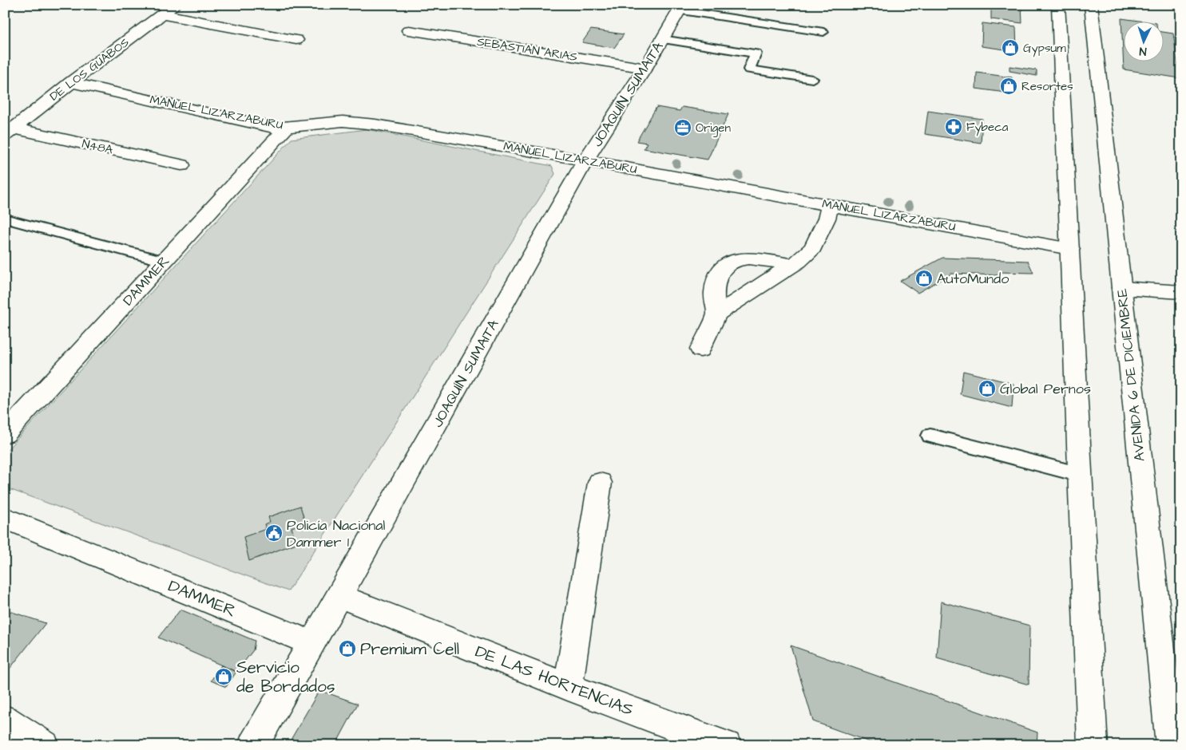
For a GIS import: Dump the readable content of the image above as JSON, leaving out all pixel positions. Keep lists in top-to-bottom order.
{
  "streets": {
    "street": [
      "SEBASTIAN ARIAS",
      "DE LOS GUABOS",
      "JOAQUÍN SUMAITA",
      "MANUEL LIZARZABURU",
      "N48A",
      "DAMMER",
      "AVENIDA 6 DE DICIEMBRE",
      "DE LAS HORTENCIAS"
    ]
  },
  "crossings": [
    ["SEBASTIAN ARIAS", "JOAQUÍN SUMAITA"],
    ["DE LOS GUABOS", "MANUEL LIZARZABURU"],
    ["DE LOS GUABOS", "N48A"],
    ["JOAQUÍN SUMAITA", "MANUEL LIZARZABURU"],
    ["JOAQUÍN SUMAITA", "DAMMER"],
    ["JOAQUÍN SUMAITA", "DE LAS HORTENCIAS"],
    ["MANUEL LIZARZABURU", "DAMMER"]
  ],
  "places": {
    "shop": [
      "Gypsum",
      "Resortes",
      "AutoMundo",
      "Global Pernos",
      "Premium Cell",
      "Servicio de Bordados"
    ],
    "pharmacy": ["Fybeca"],
    "office": ["Origen"],
    "public building": ["Policía Nacional Dammer 1"]
  },
  "north": "bottom"
}
